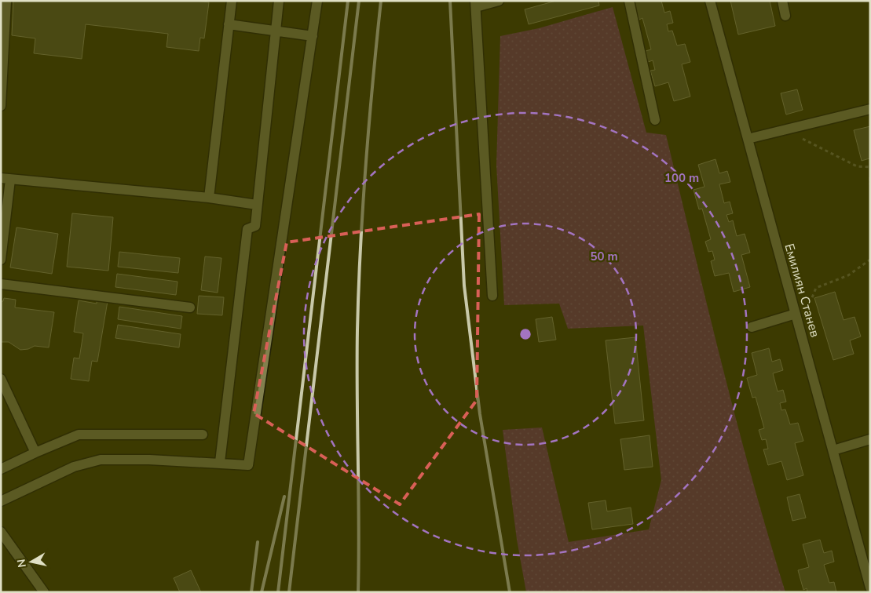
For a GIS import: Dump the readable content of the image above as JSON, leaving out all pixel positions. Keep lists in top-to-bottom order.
{
  "streets": {
    "street": ["Емилиян Станев"]
  },
  "north": "left",
  "rings": ["100 m", "50 m"]
}
